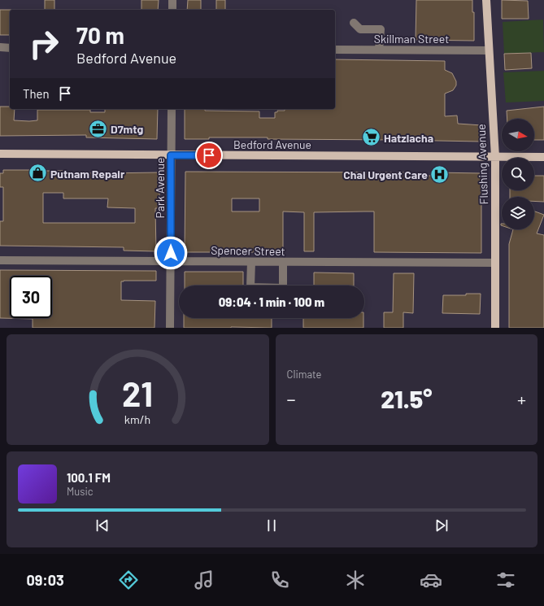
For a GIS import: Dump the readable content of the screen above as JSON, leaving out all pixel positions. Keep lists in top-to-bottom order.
{
  "streets": {
    "main road": ["Bedford Avenue", "Flushing Avenue"],
    "street": ["Skillman Street", "Park Avenue", "Spencer Street"]
  },
  "crossings": [
    ["Skillman Street", "Flushing Avenue"],
    ["Bedford Avenue", "Flushing Avenue"],
    ["Bedford Avenue", "Park Avenue"],
    ["Flushing Avenue", "Spencer Street"],
    ["Park Avenue", "Spencer Street"]
  ],
  "places": {
    "office": ["D7mtg"],
    "supermarket": ["Hatzlacha"],
    "shop": ["Putnam Repair"],
    "hospital": ["Chai Urgent Care"]
  },
  "north": "right",
  "page": {
    "turn": ["70 m", "Bedford Avenue"],
    "then": "Then",
    "limit": "30",
    "trip": "09:04 · 1 min · 100 m",
    "tile": "Climate",
    "heat": ["−", "21.5°", "+"],
    "song": ["100.1 FM", "Music"],
    "tabs": "09:03",
    "gauge": ["21", "km/h"]
  }
}
